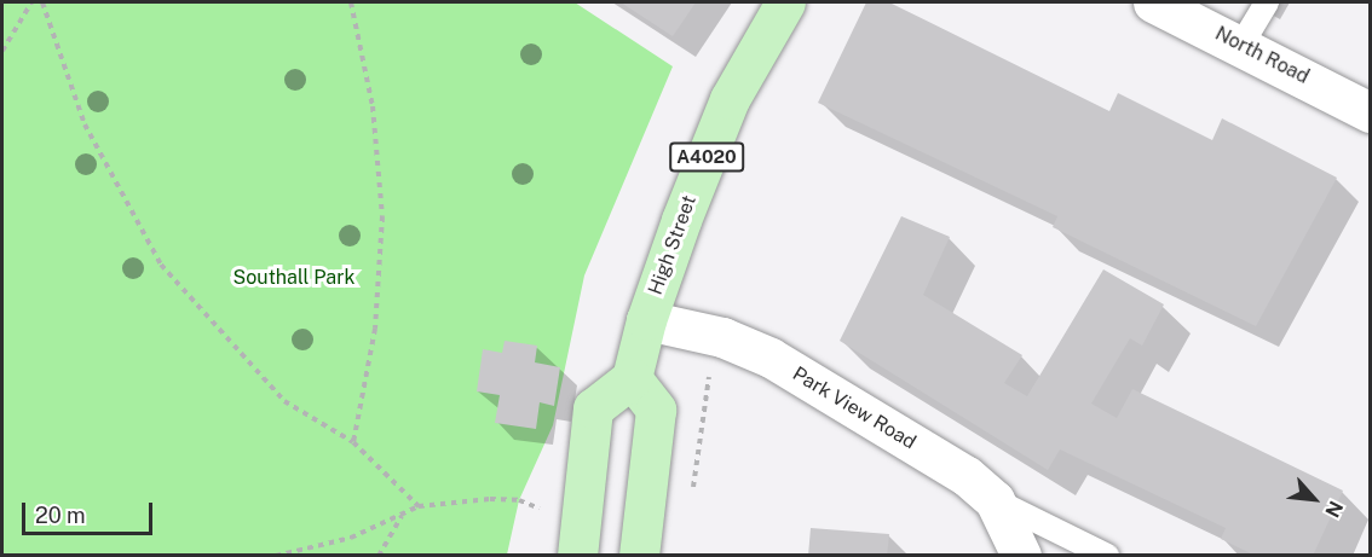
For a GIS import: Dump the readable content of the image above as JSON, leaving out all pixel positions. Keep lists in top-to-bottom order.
{
  "streets": {
    "main road": ["A4020", "High Street"],
    "street": ["North Road", "Park View Road"]
  },
  "crossings": [
    ["High Street", "Park View Road"]
  ],
  "parks": ["Southall Park"],
  "scale_bar": "20 m",
  "north": "bottom right"
}
